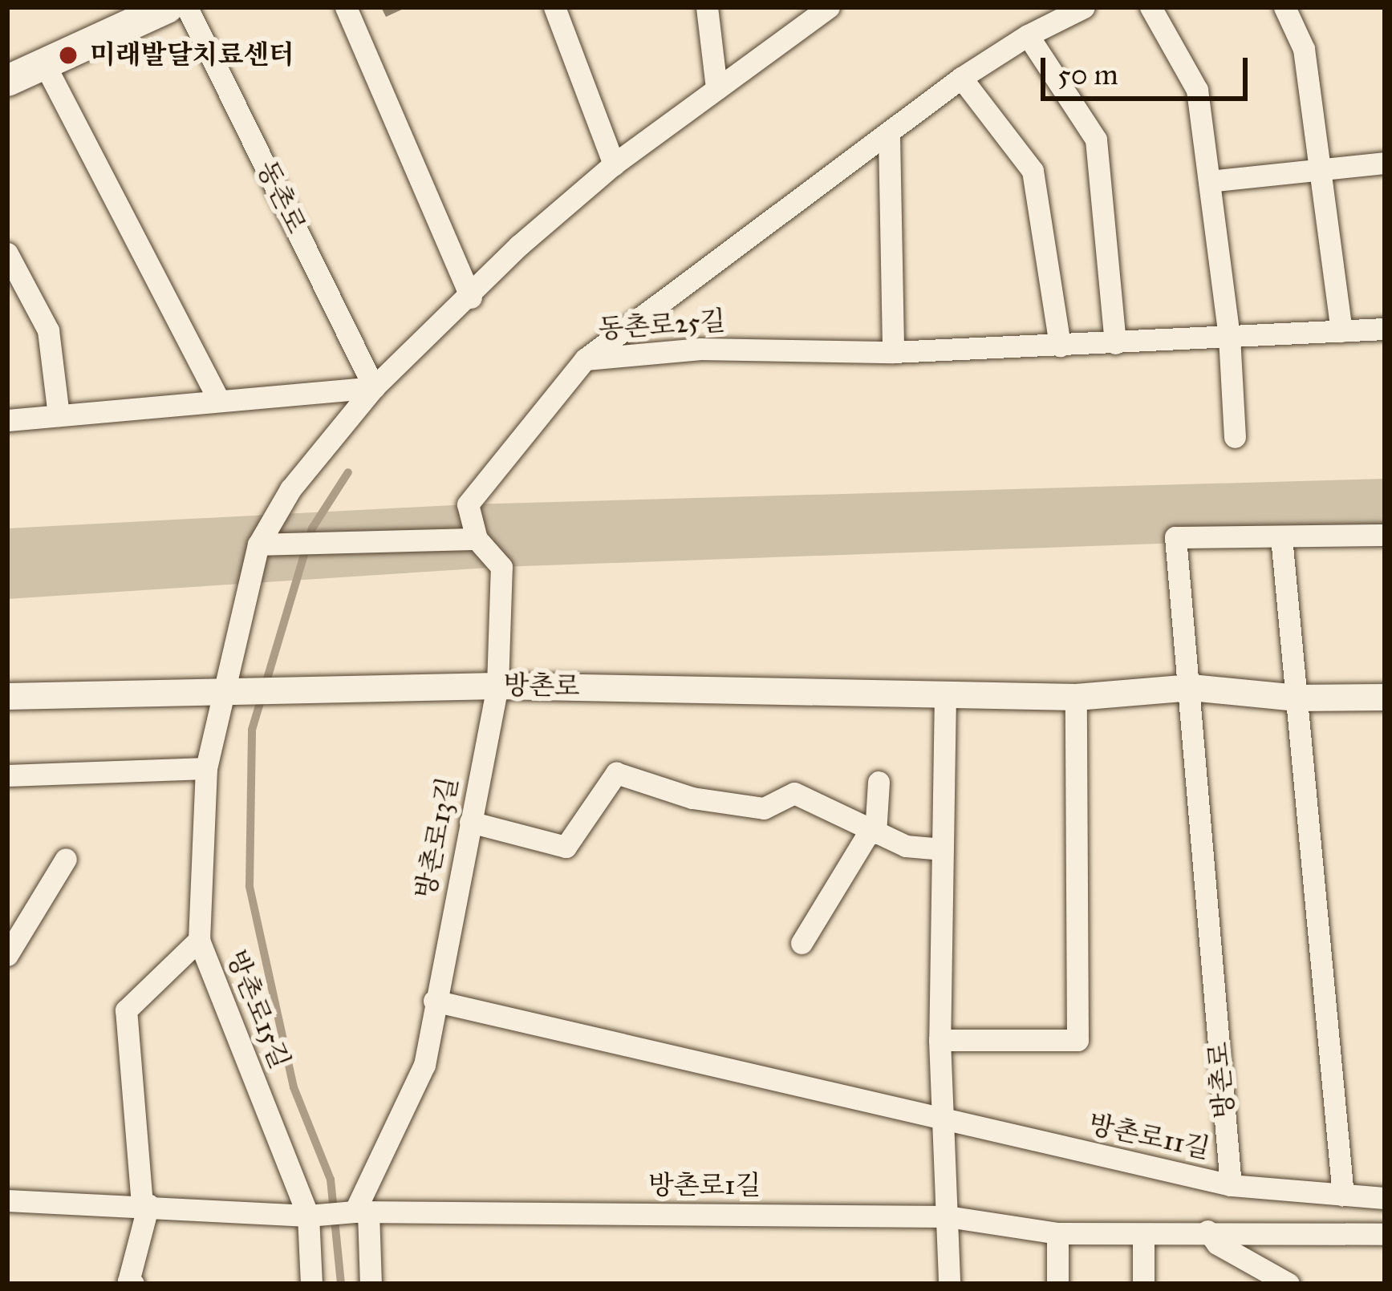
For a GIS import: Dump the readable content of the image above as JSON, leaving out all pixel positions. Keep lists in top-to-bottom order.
{
  "streets": {
    "street": [
      "동촌로",
      "동촌로25길",
      "방촌로",
      "방촌로13길",
      "방촌로15길",
      "방촌로11길",
      "방촌로1길"
    ]
  },
  "crossings": [
    ["동촌로", "방촌로15길"],
    ["방촌로", "방촌로13길"],
    ["방촌로", "방촌로15길"],
    ["방촌로", "방촌로11길"],
    ["방촌로13길", "방촌로11길"],
    ["방촌로13길", "방촌로1길"],
    ["방촌로15길", "방촌로1길"]
  ],
  "places": ["미래발달치료센터"],
  "scale_bar": "50 m"
}
